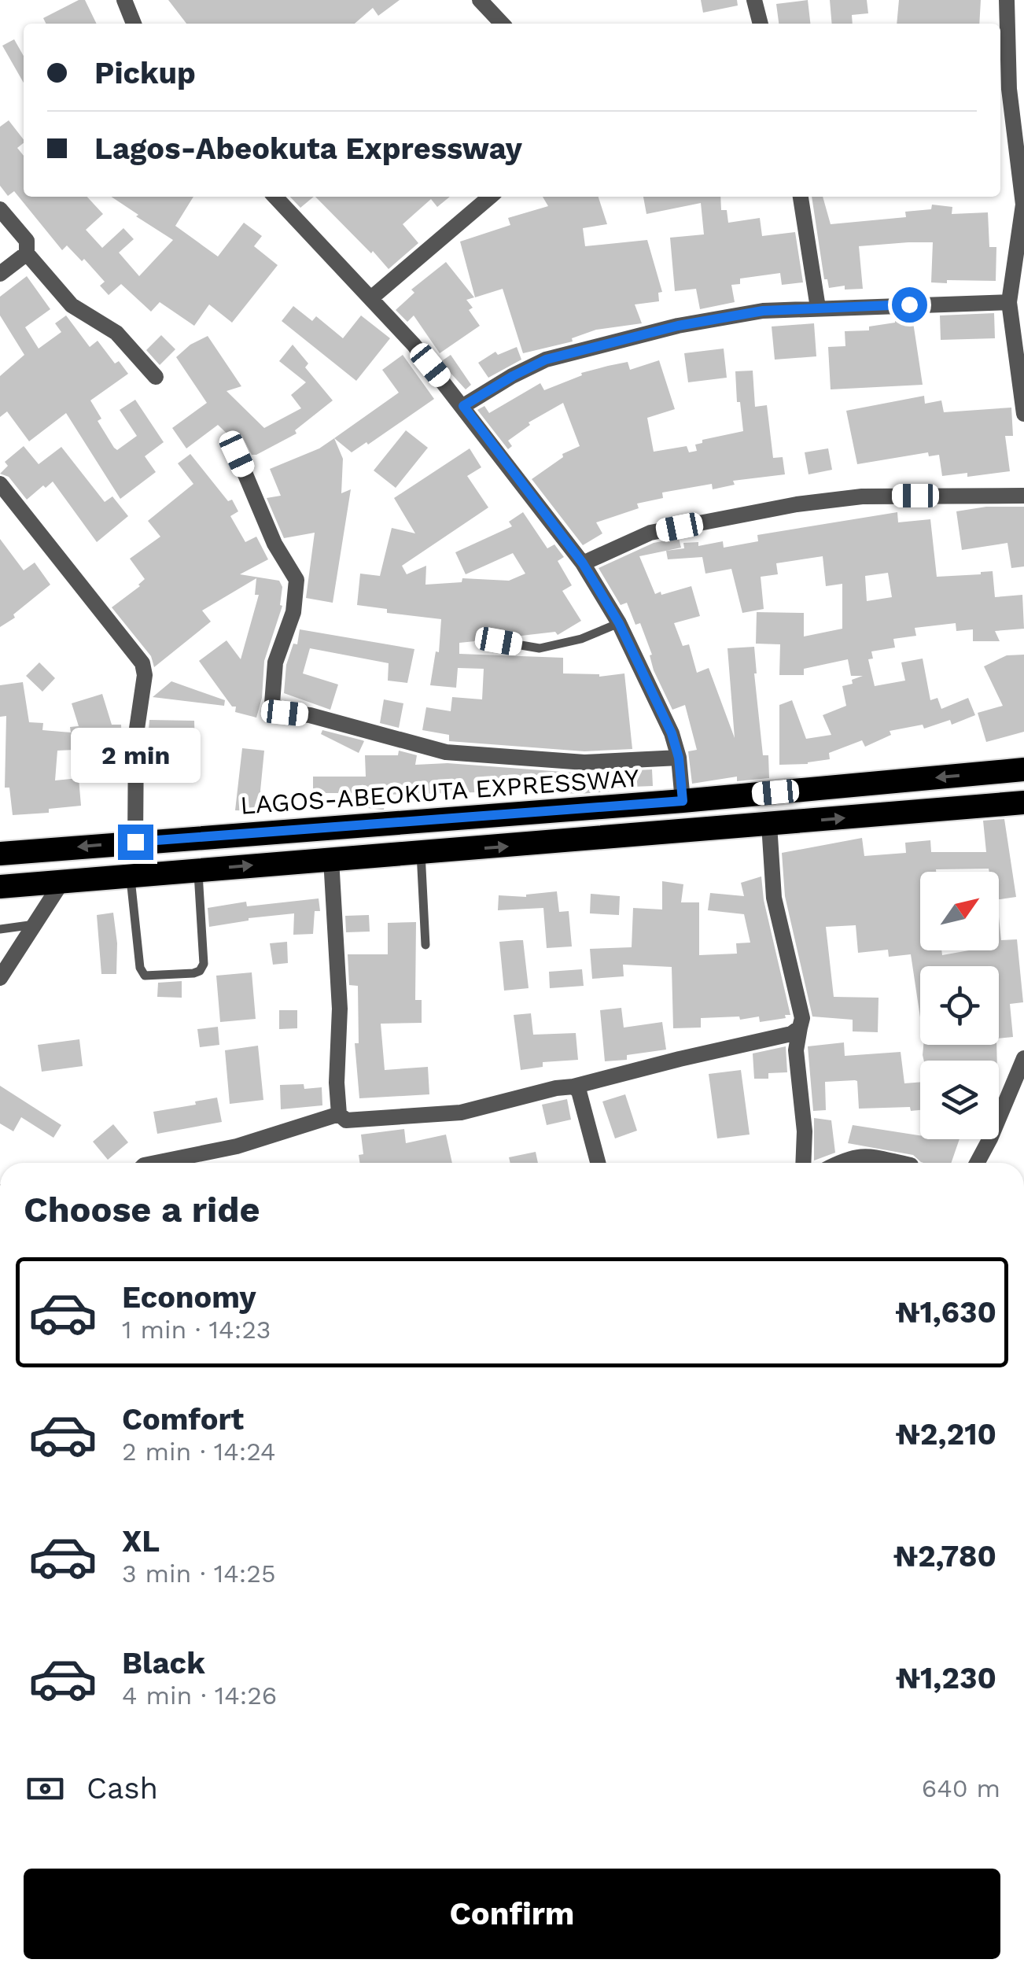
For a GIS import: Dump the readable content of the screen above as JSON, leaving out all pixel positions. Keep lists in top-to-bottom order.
{
  "streets": {
    "highway": ["LAGOS-ABEOKUTA EXPRESSWAY"]
  },
  "north": "top right",
  "page": {
    "banner": ["Pickup", "Lagos-Abeokuta Expressway"],
    "bubble": "2 min",
    "heading": "Choose a ride",
    "list": [
      {
        "name": "Economy",
        "note": "1 min · 14:23",
        "value": "₦1,630"
      },
      {
        "name": "Comfort",
        "note": "2 min · 14:24",
        "value": "₦2,210"
      },
      {
        "name": "XL",
        "note": "3 min · 14:25",
        "value": "₦2,780"
      },
      {
        "name": "Black",
        "note": "4 min · 14:26",
        "value": "₦1,230"
      }
    ],
    "pay": ["Cash", "640 m"],
    "buttons": "Confirm"
  }
}
